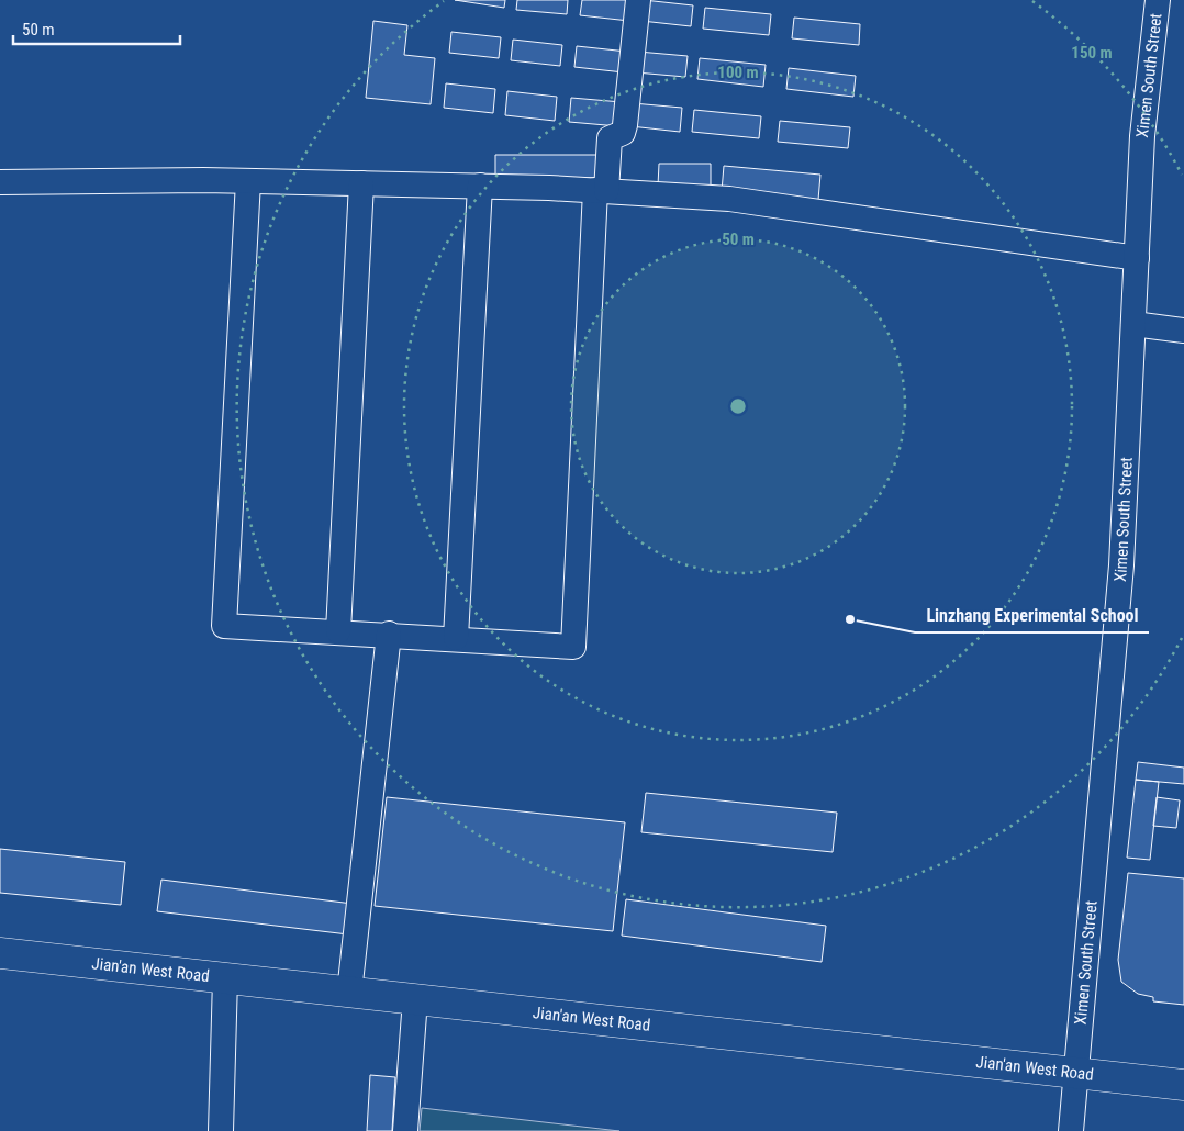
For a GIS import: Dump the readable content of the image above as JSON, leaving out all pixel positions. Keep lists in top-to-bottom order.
{
  "streets": {
    "main road": ["Jian'an West Road"],
    "street": ["Ximen South Street"]
  },
  "crossings": [
    ["Ximen South Street", "Jian'an West Road"]
  ],
  "places": ["Linzhang Experimental School"],
  "scale_bar": "50 m",
  "rings": ["150 m", "100 m", "50 m"]
}
